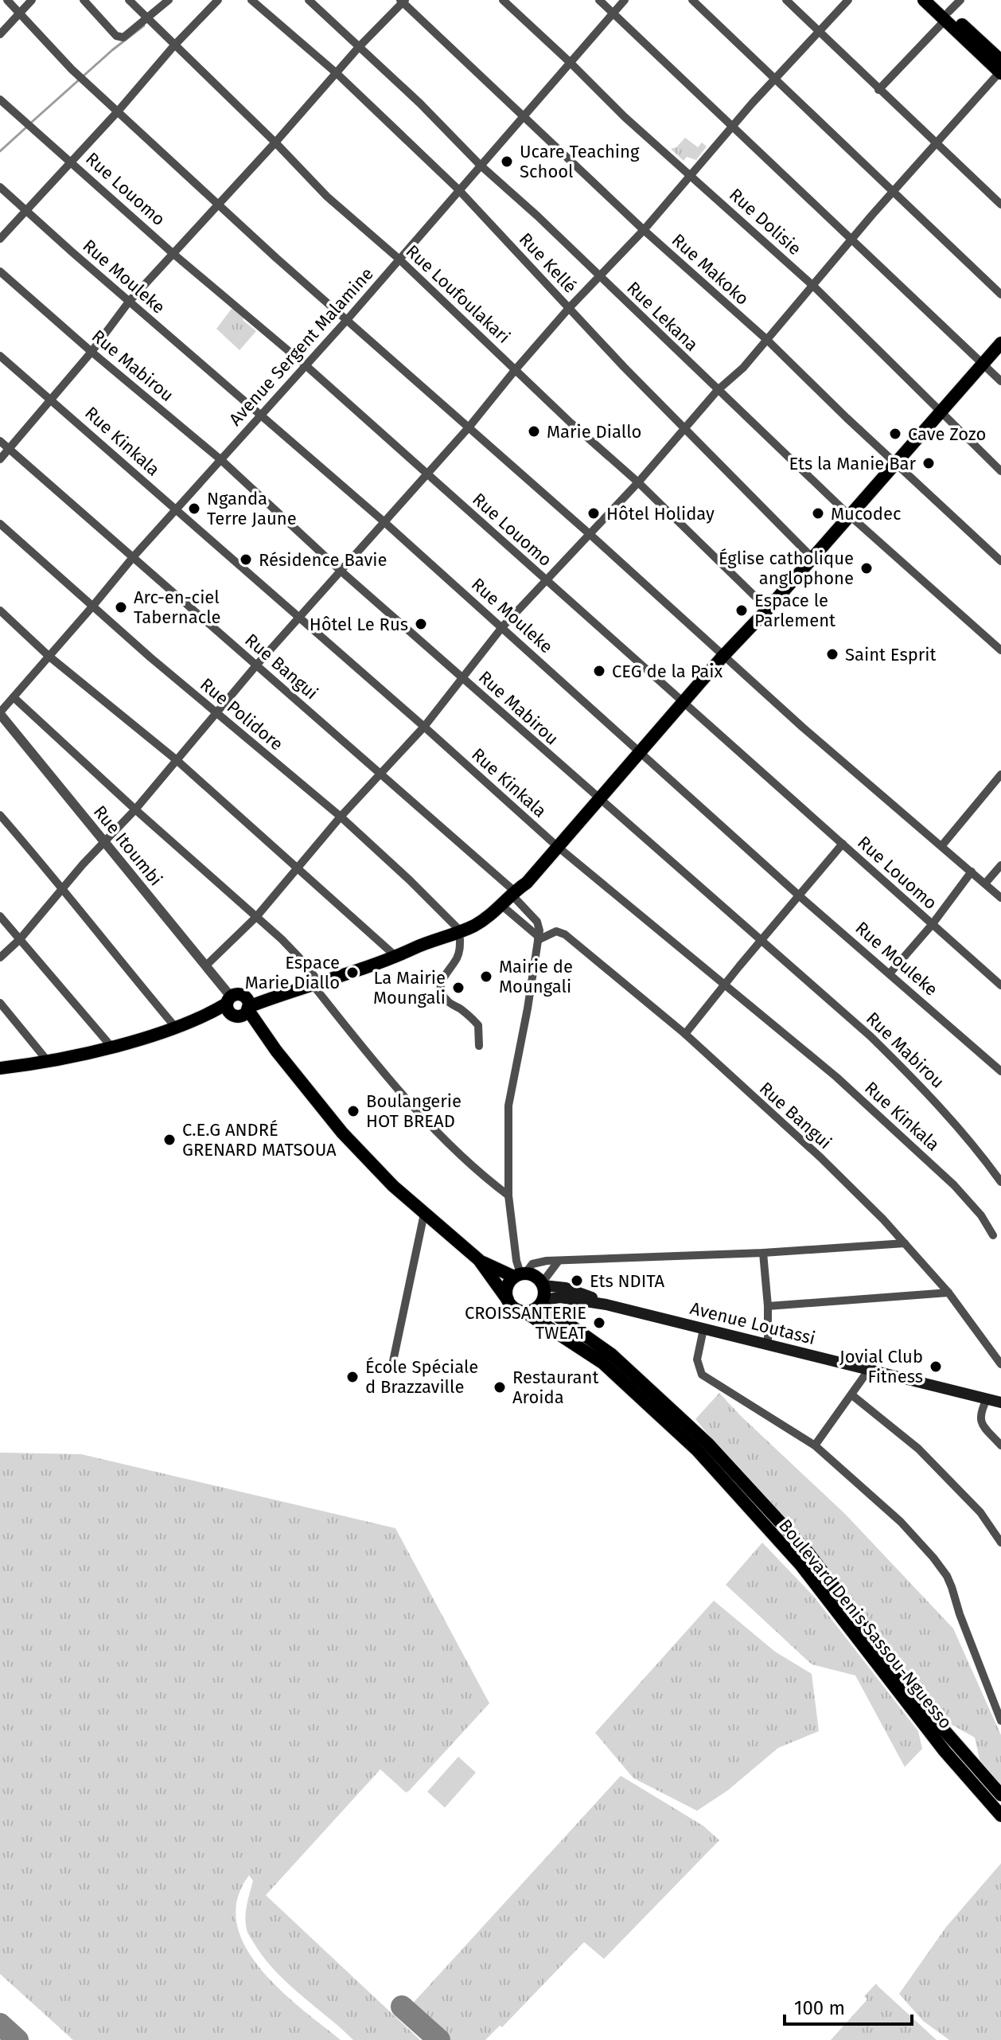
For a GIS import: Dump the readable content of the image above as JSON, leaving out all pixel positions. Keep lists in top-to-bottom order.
{
  "streets": {
    "main road": ["Avenue Loutassi", "Boulevard Denis Sassou-Nguesso"],
    "street": [
      "Rue Louomo",
      "Rue Dolisie",
      "Rue Kellé",
      "Rue Makoko",
      "Rue Mouleke",
      "Rue Loufoulakari",
      "Rue Lekana",
      "Avenue Sergent Malamine",
      "Rue Mabirou",
      "Rue Kinkala",
      "Rue Bangui",
      "Rue Polidore",
      "Rue Itoumbi"
    ]
  },
  "crossings": [
    ["Rue Louomo", "Avenue Sergent Malamine"],
    ["Rue Dolisie", "Avenue Sergent Malamine"],
    ["Rue Kellé", "Avenue Sergent Malamine"],
    ["Rue Makoko", "Avenue Sergent Malamine"],
    ["Rue Mouleke", "Avenue Sergent Malamine"],
    ["Rue Loufoulakari", "Avenue Sergent Malamine"],
    ["Rue Lekana", "Avenue Sergent Malamine"],
    ["Avenue Sergent Malamine", "Rue Mabirou"],
    ["Avenue Sergent Malamine", "Rue Kinkala"],
    ["Avenue Sergent Malamine", "Rue Bangui"],
    ["Avenue Sergent Malamine", "Rue Polidore"],
    ["Avenue Sergent Malamine", "Rue Itoumbi"],
    ["Avenue Loutassi", "Boulevard Denis Sassou-Nguesso"]
  ],
  "places": [
    "Ucare Teaching School",
    "Marie Diallo",
    "Cave Zozo",
    "Ets la Manie Bar",
    "Nganda Terre Jaune",
    "Hôtel Holiday",
    "Mucodec",
    "Résidence Bavie",
    "Église catholique anglophone",
    "Arc-en-ciel Tabernacle",
    "Espace le Parlement",
    "Hôtel Le Rus",
    "Saint Esprit",
    "CEG de la Paix",
    "Espace Marie Diallo",
    "Mairie de Moungali",
    "La Mairie Moungali",
    "Boulangerie HOT BREAD",
    "C.E.G ANDRÉ GRENARD MATSOUA",
    "Ets NDITA",
    "CROISSANTERIE TWEAT",
    "Jovial Club Fitness",
    "École Spéciale d Brazzaville",
    "Restaurant Aroida"
  ],
  "scale_bar": "100 m"
}
